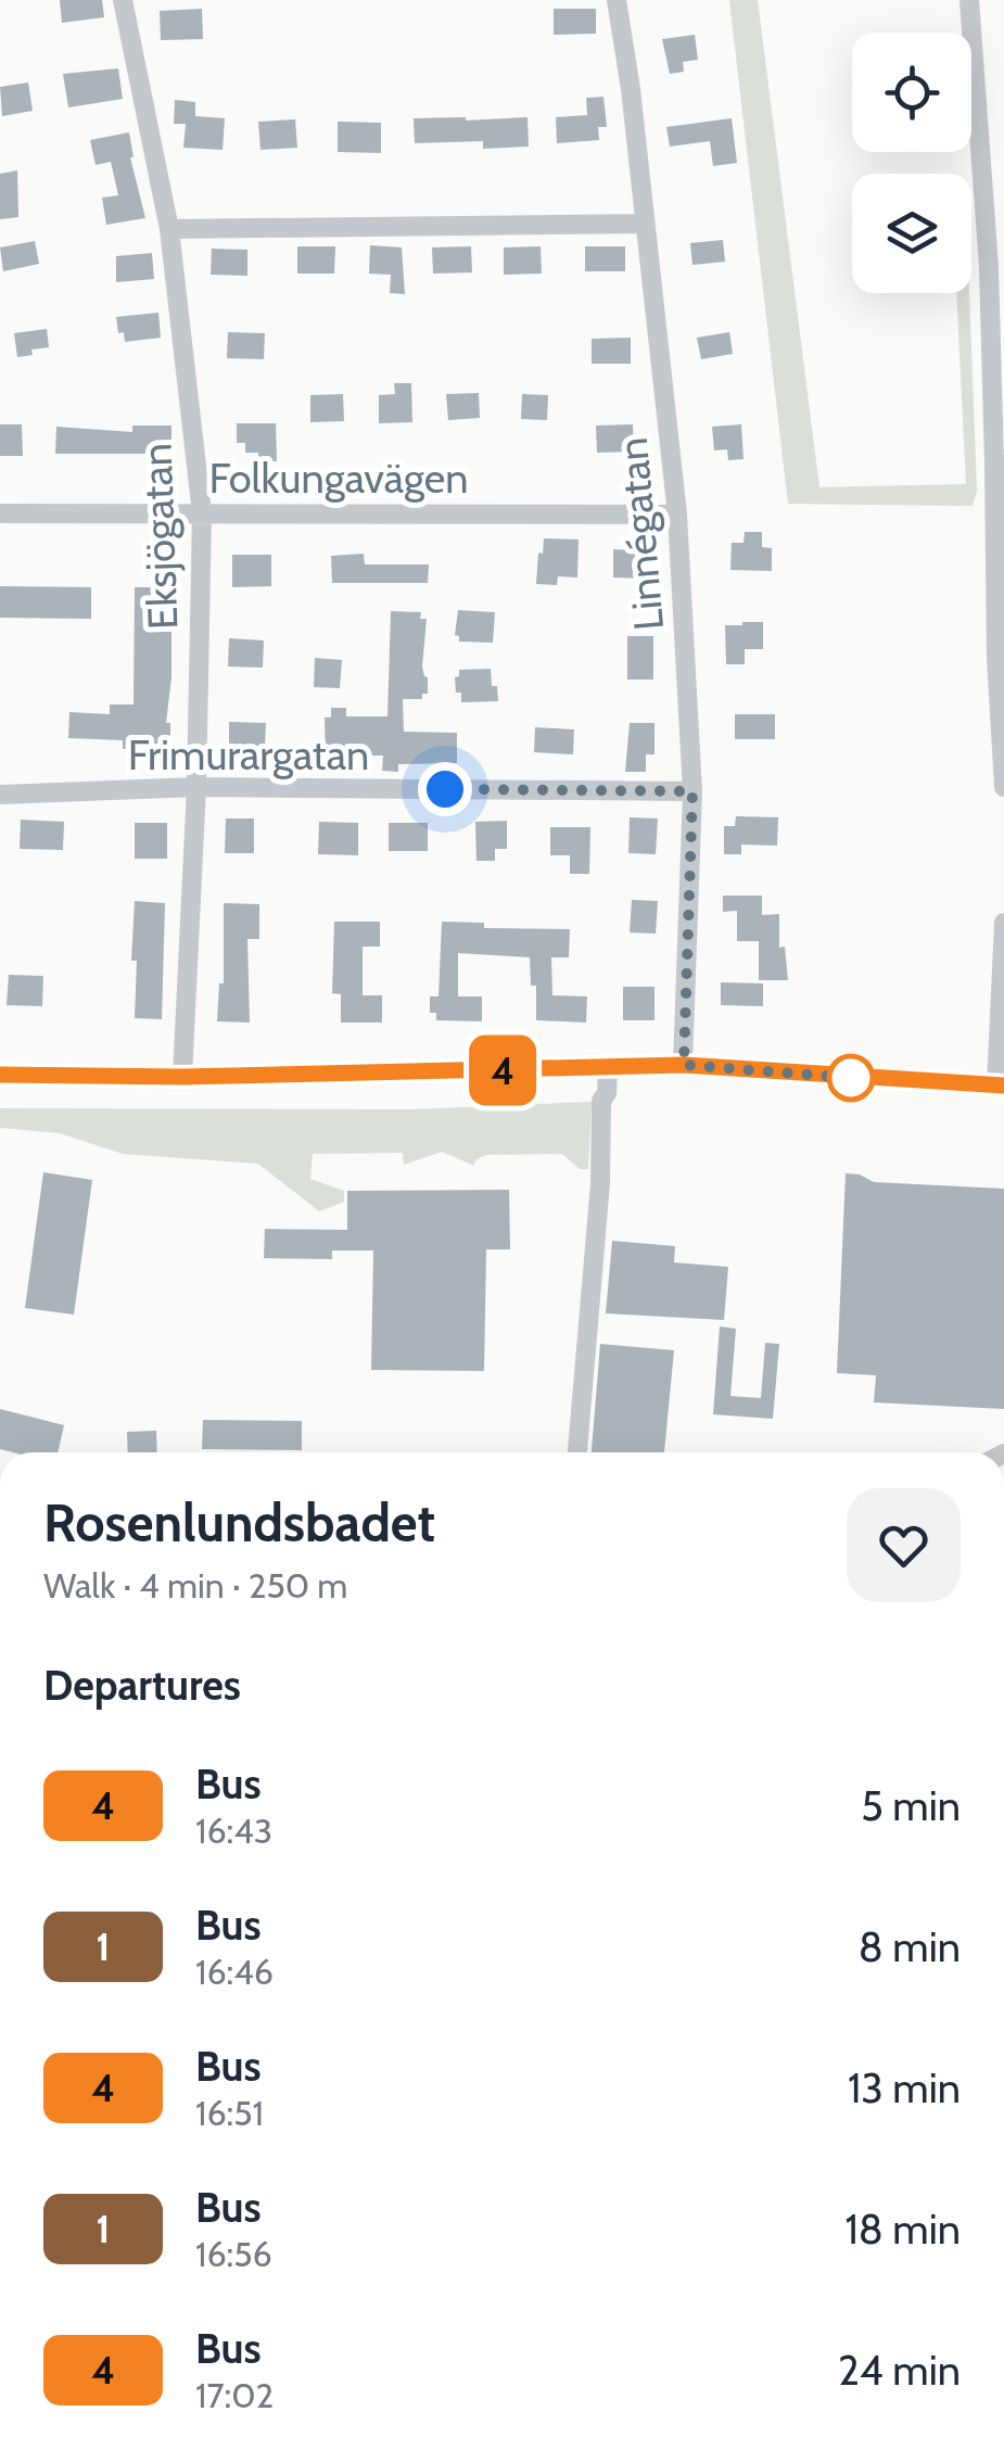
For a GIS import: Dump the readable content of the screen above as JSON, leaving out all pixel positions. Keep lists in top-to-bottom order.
{
  "streets": {
    "street": [
      "Folkungavägen",
      "Linnégatan",
      "Eksjögatan",
      "Frimurargatan"
    ]
  },
  "crossings": [
    ["Folkungavägen", "Linnégatan"],
    ["Folkungavägen", "Eksjögatan"],
    ["Linnégatan", "Frimurargatan"],
    ["Eksjögatan", "Frimurargatan"]
  ],
  "lines": ["bus line 4"],
  "page": {
    "on_map": "4",
    "heading": [
      ["Rosenlundsbadet", "Walk · 4 min · 250 m"],
      "Departures"
    ],
    "list": [
      {
        "mark": "4",
        "name": "Bus",
        "note": "16:43",
        "value": "5 min"
      },
      {
        "mark": "1",
        "name": "Bus",
        "note": "16:46",
        "value": "8 min"
      },
      {
        "mark": "4",
        "name": "Bus",
        "note": "16:51",
        "value": "13 min"
      },
      {
        "mark": "1",
        "name": "Bus",
        "note": "16:56",
        "value": "18 min"
      },
      {
        "mark": "4",
        "name": "Bus",
        "note": "17:02",
        "value": "24 min"
      }
    ]
  }
}
